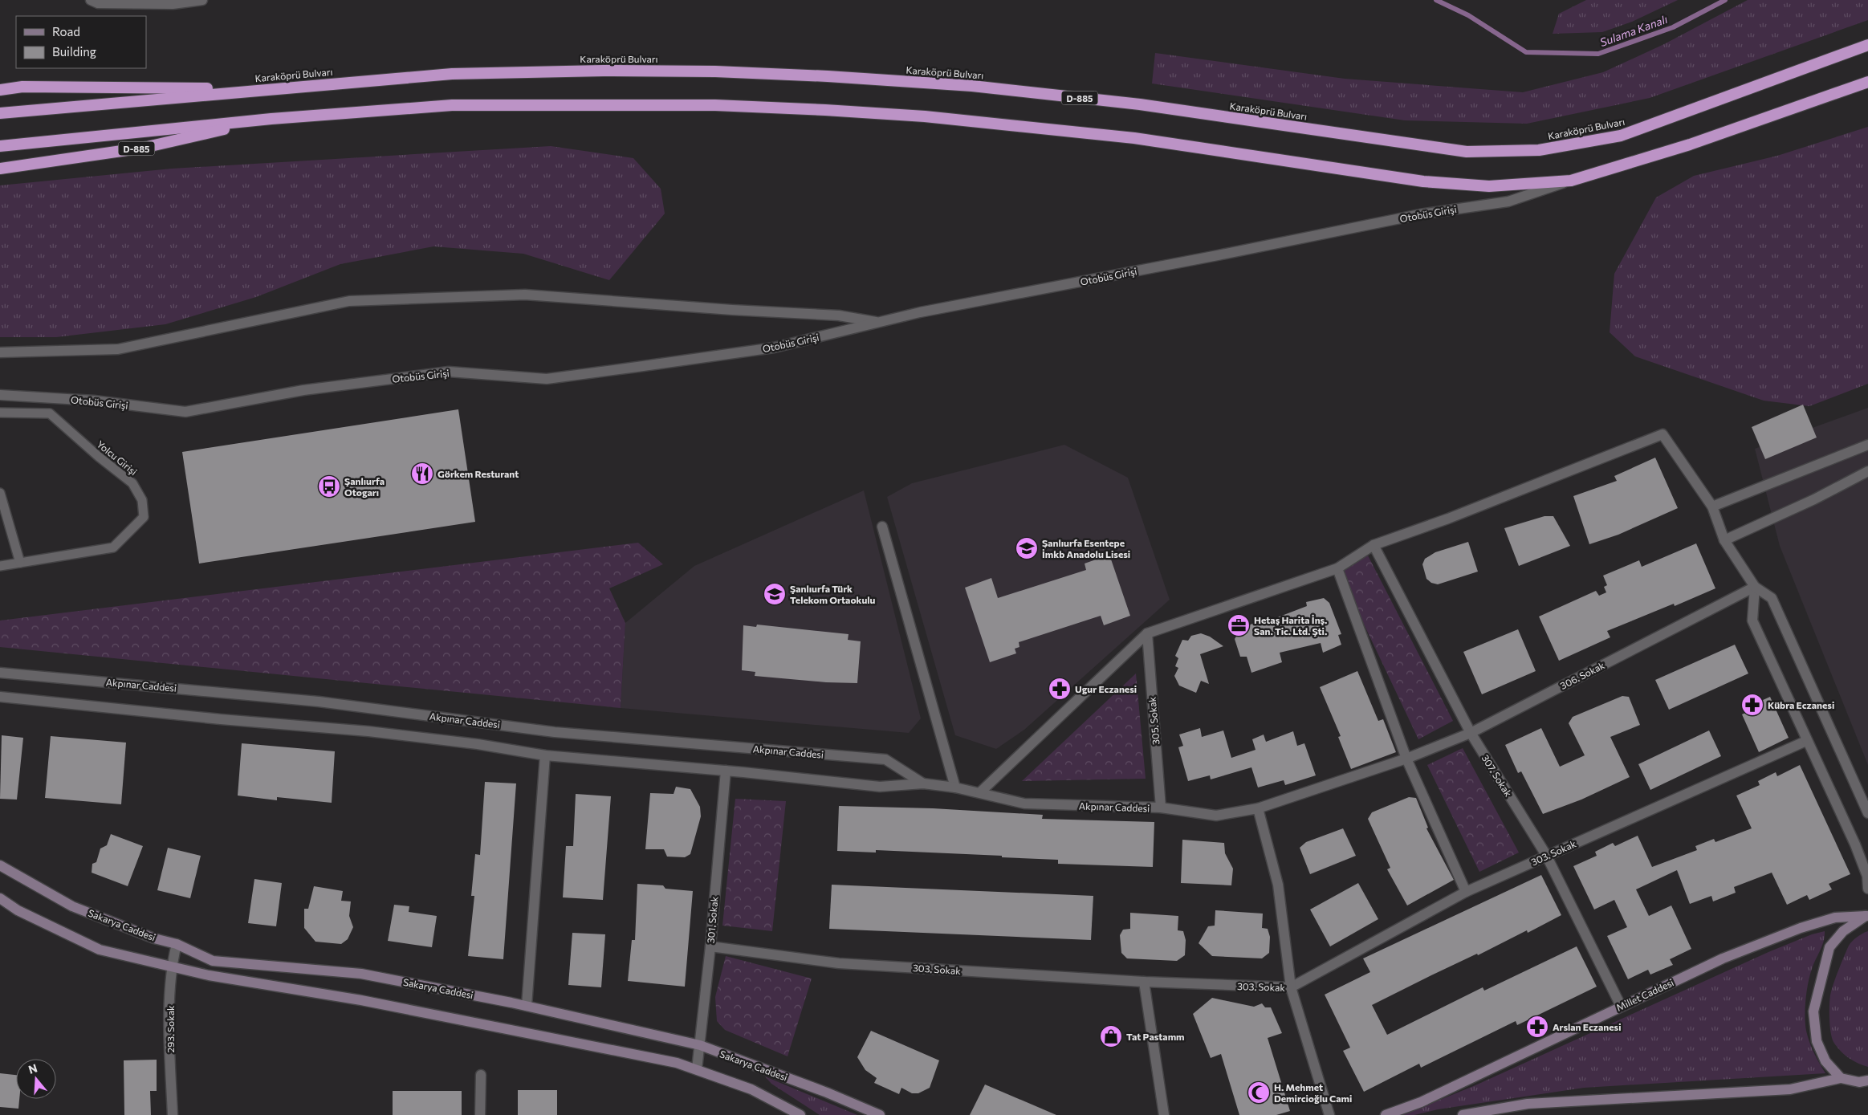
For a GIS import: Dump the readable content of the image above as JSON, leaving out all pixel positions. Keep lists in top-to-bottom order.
{
  "streets": {
    "highway": ["Karaköprü Bulvarı", "D-885"],
    "main road": ["Sakarya Caddesi", "Millet Caddesi"],
    "street": [
      "Otobüs Girişi",
      "306. Sokak",
      "Akpınar Caddesi",
      "305. Sokak",
      "307. Sokak",
      "303. Sokak",
      "301. Sokak",
      "293. Sokak"
    ],
    "lane": ["Yolcu Girişi"]
  },
  "crossings": [
    ["Karaköprü Bulvarı", "D-885"],
    ["D-885", "Otobüs Girişi"],
    ["306. Sokak", "Akpınar Caddesi"],
    ["306. Sokak", "307. Sokak"],
    ["Akpınar Caddesi", "305. Sokak"],
    ["Akpınar Caddesi", "301. Sokak"],
    ["307. Sokak", "303. Sokak"],
    ["307. Sokak", "Millet Caddesi"],
    ["303. Sokak", "301. Sokak"],
    ["301. Sokak", "Sakarya Caddesi"],
    ["Sakarya Caddesi", "293. Sokak"]
  ],
  "water": ["Sulama Kanalı"],
  "places": {
    "restaurant": ["Görkem Resturant"],
    "bus stop": ["Şanlıurfa Otogarı"],
    "school or university": ["Şanlıurfa Esentepe İmkb Anadolu Lisesi", "Şanlıurfa Türk Telekom Ortaokulu"],
    "office": ["Hetaş Harita İnş. San. Tic. Ltd. Şti."],
    "pharmacy": ["Ugur Eczanesi", "Kübra Eczanesi", "Arslan Eczanesi"],
    "shop": ["Tat Pastamm"],
    "mosque": ["H. Mehmet Demircioğlu Cami"]
  },
  "legend": ["Road", "Building"],
  "north": "top"
}
